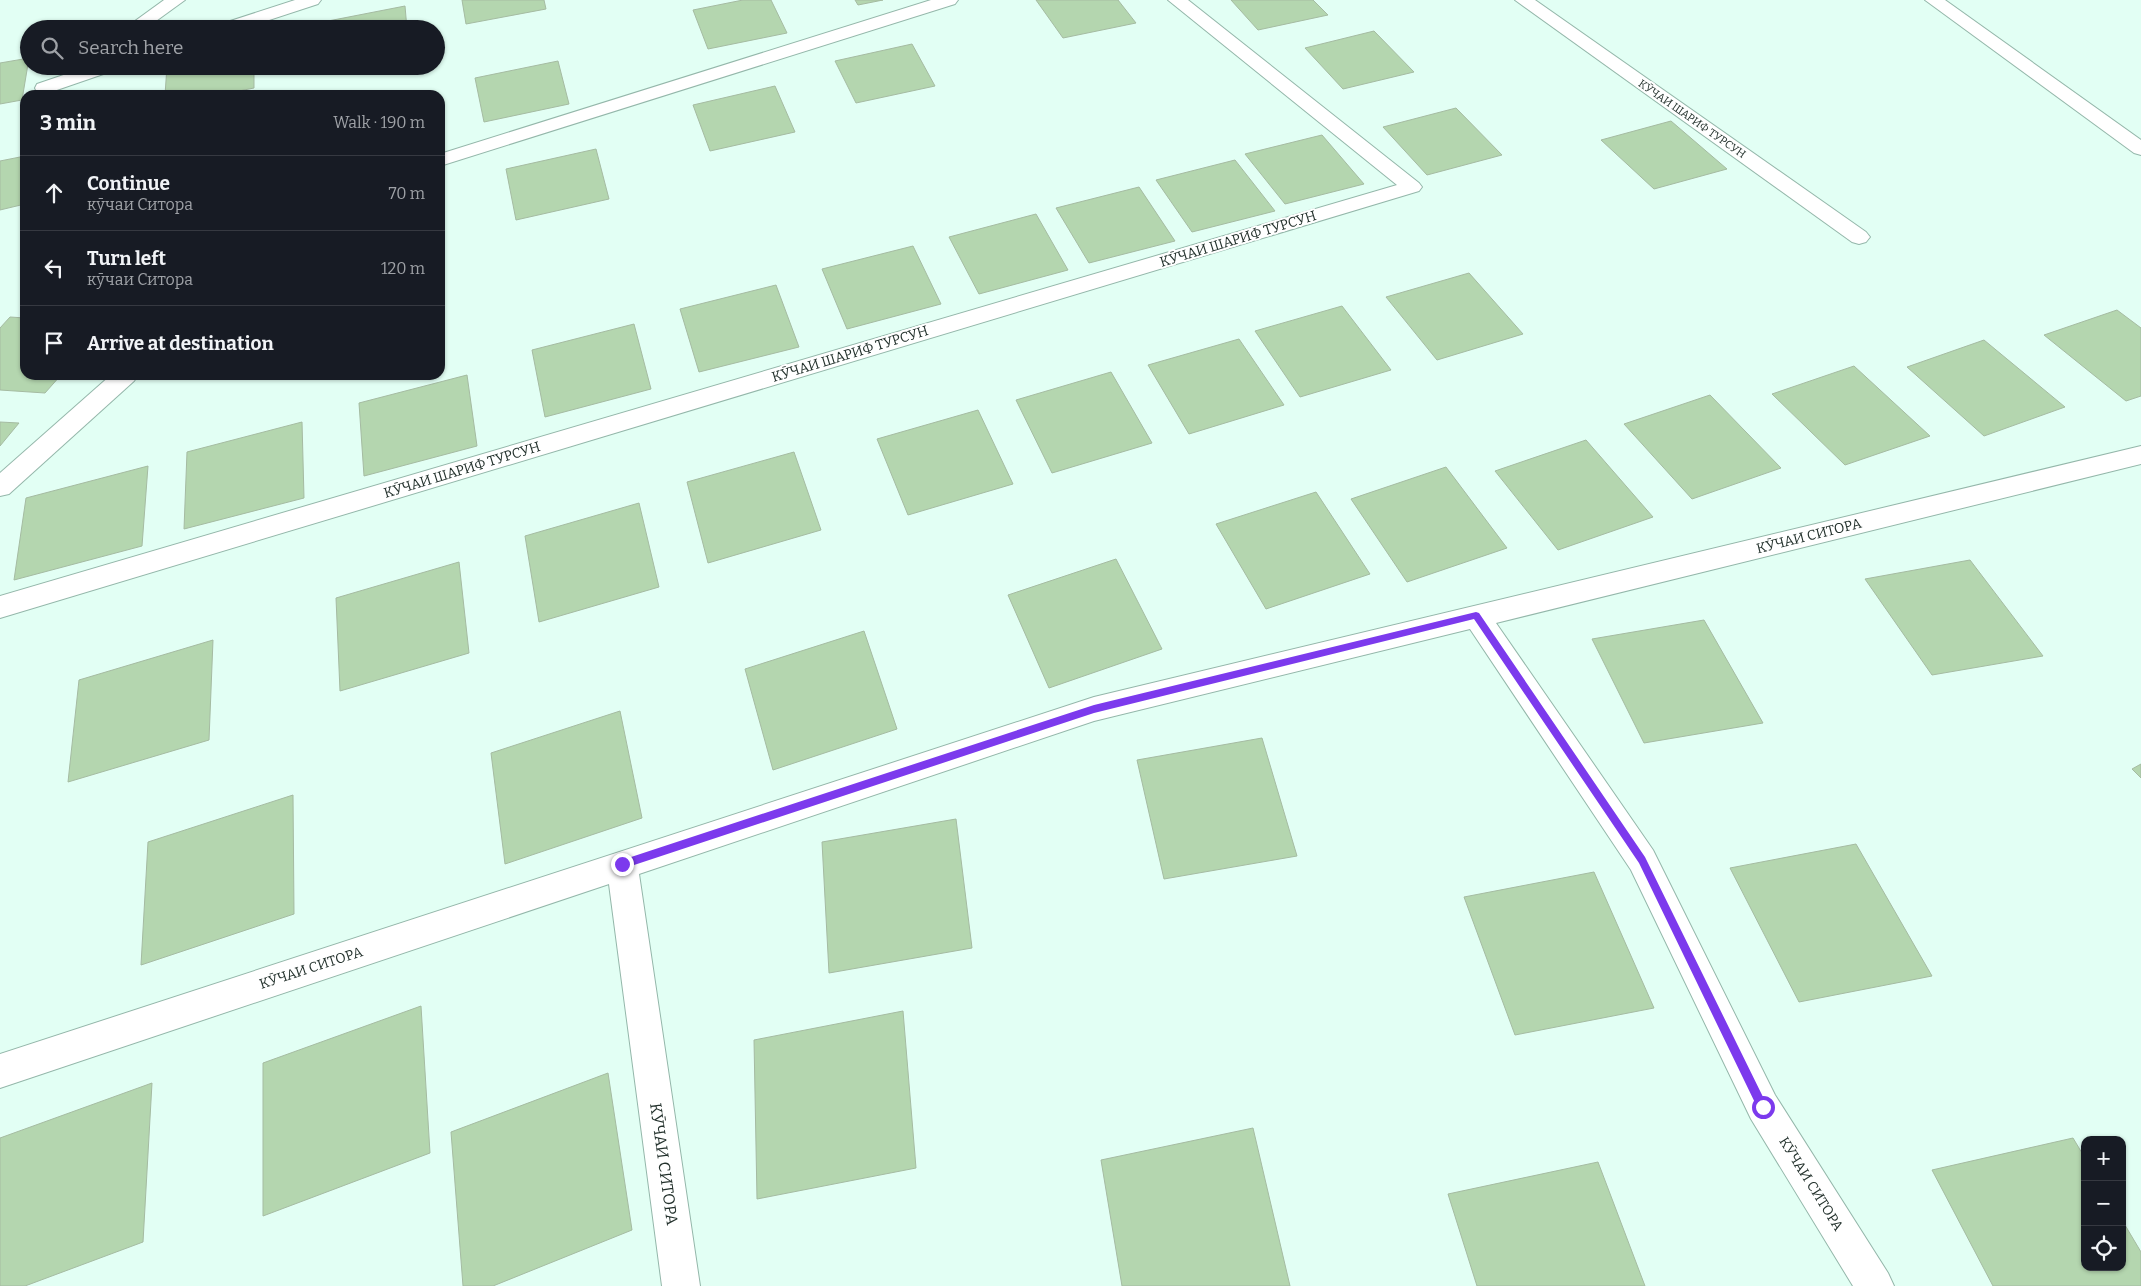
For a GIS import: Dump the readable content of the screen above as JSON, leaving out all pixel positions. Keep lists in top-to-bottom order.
{
  "streets": {
    "street": ["КӮЧАИ ШАРИФ ТУРСУН", "КӮЧАИ СИТОРА"]
  },
  "page": {
    "search": "Search here",
    "heading": ["3 min", "Walk · 190 m"],
    "list": [
      ["Continue", "кӯчаи Ситора", "70 m"],
      ["Turn left", "кӯчаи Ситора", "120 m"],
      "Arrive at destination"
    ],
    "map_buttons": ["+", "−"]
  }
}
